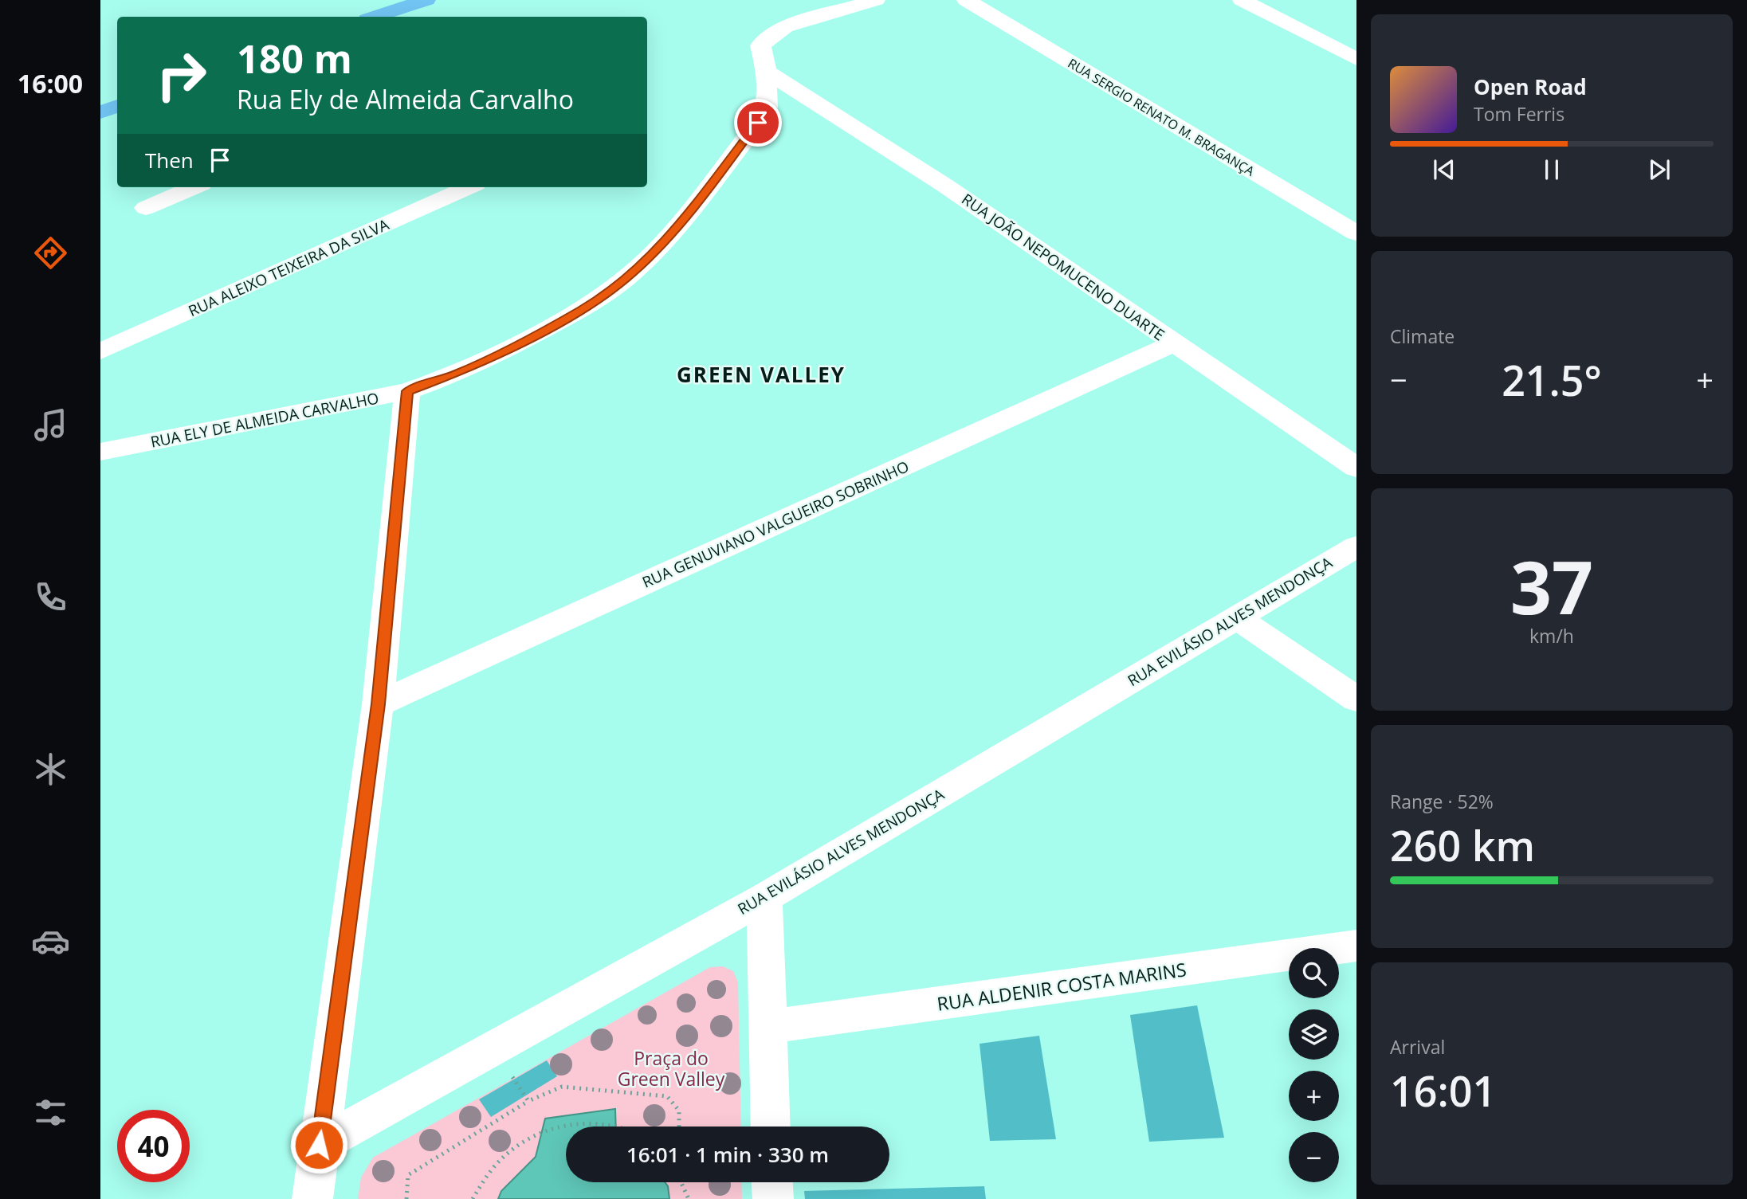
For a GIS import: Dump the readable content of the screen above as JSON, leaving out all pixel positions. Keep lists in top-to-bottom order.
{
  "streets": {
    "street": [
      "RUA SERGIO RENATO M. BRAGANÇA",
      "RUA JOÃO NEPOMUCENO DUARTE",
      "RUA ALEIXO TEIXEIRA DA SILVA",
      "RUA ELY DE ALMEIDA CARVALHO",
      "RUA GENUVIANO VALGUEIRO SOBRINHO",
      "RUA EVILÁSIO ALVES MENDONÇA",
      "RUA ALDENIR COSTA MARINS"
    ]
  },
  "crossings": [
    ["RUA JOÃO NEPOMUCENO DUARTE", "RUA ELY DE ALMEIDA CARVALHO"],
    ["RUA JOÃO NEPOMUCENO DUARTE", "RUA GENUVIANO VALGUEIRO SOBRINHO"]
  ],
  "districts": ["GREEN VALLEY"],
  "parks": ["Praça do Green Valley"],
  "page": {
    "tabs": "16:00",
    "turn": ["180 m", "Rua Ely de Almeida Carvalho"],
    "song": ["Open Road", "Tom Ferris"],
    "then": "Then",
    "tile": [
      "Climate",
      ["37", "km/h"],
      ["Range · 52%", "260 km"],
      ["Arrival", "16:01"]
    ],
    "heat": ["−", "21.5°", "+"],
    "map_buttons": ["+", "−"],
    "limit": "40",
    "trip": "16:01 · 1 min · 330 m"
  }
}
